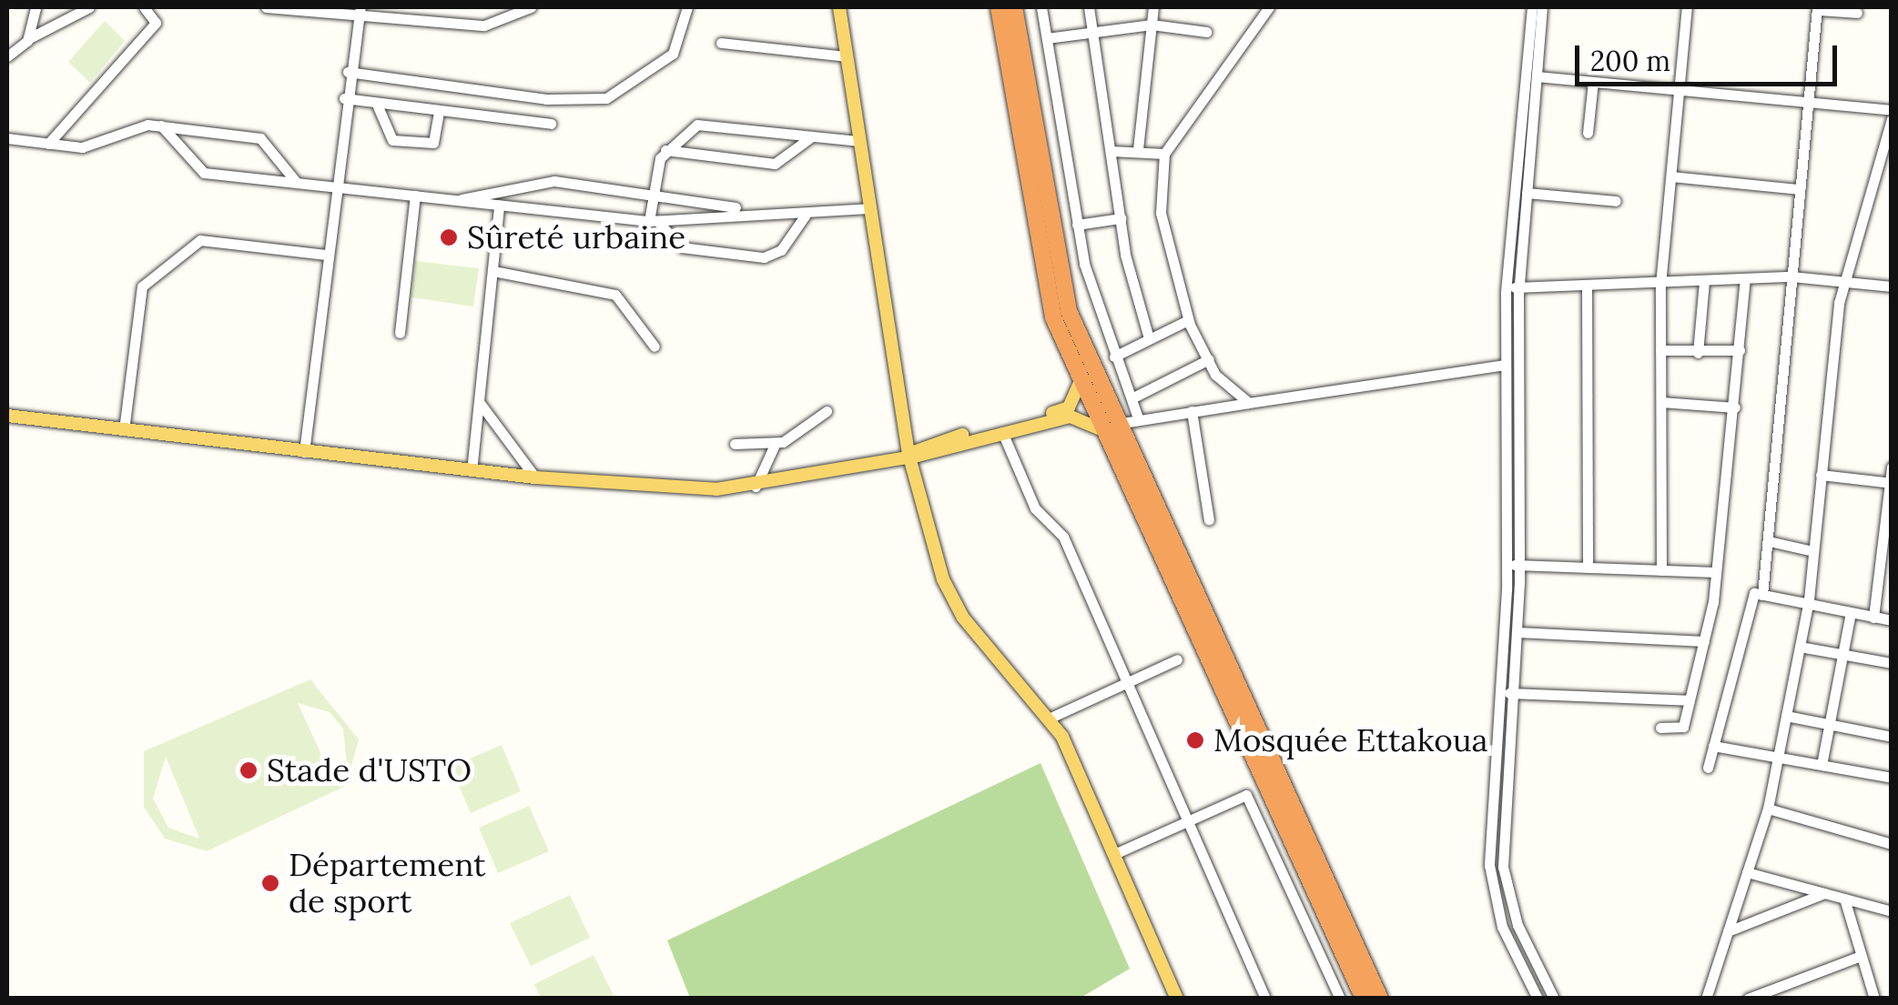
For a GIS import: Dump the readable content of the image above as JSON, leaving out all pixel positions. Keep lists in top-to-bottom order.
{
  "places": [
    "Sûreté urbaine",
    "Mosquée Ettakoua",
    "Stade d'USTO",
    "Département de sport"
  ],
  "scale_bar": "200 m"
}
